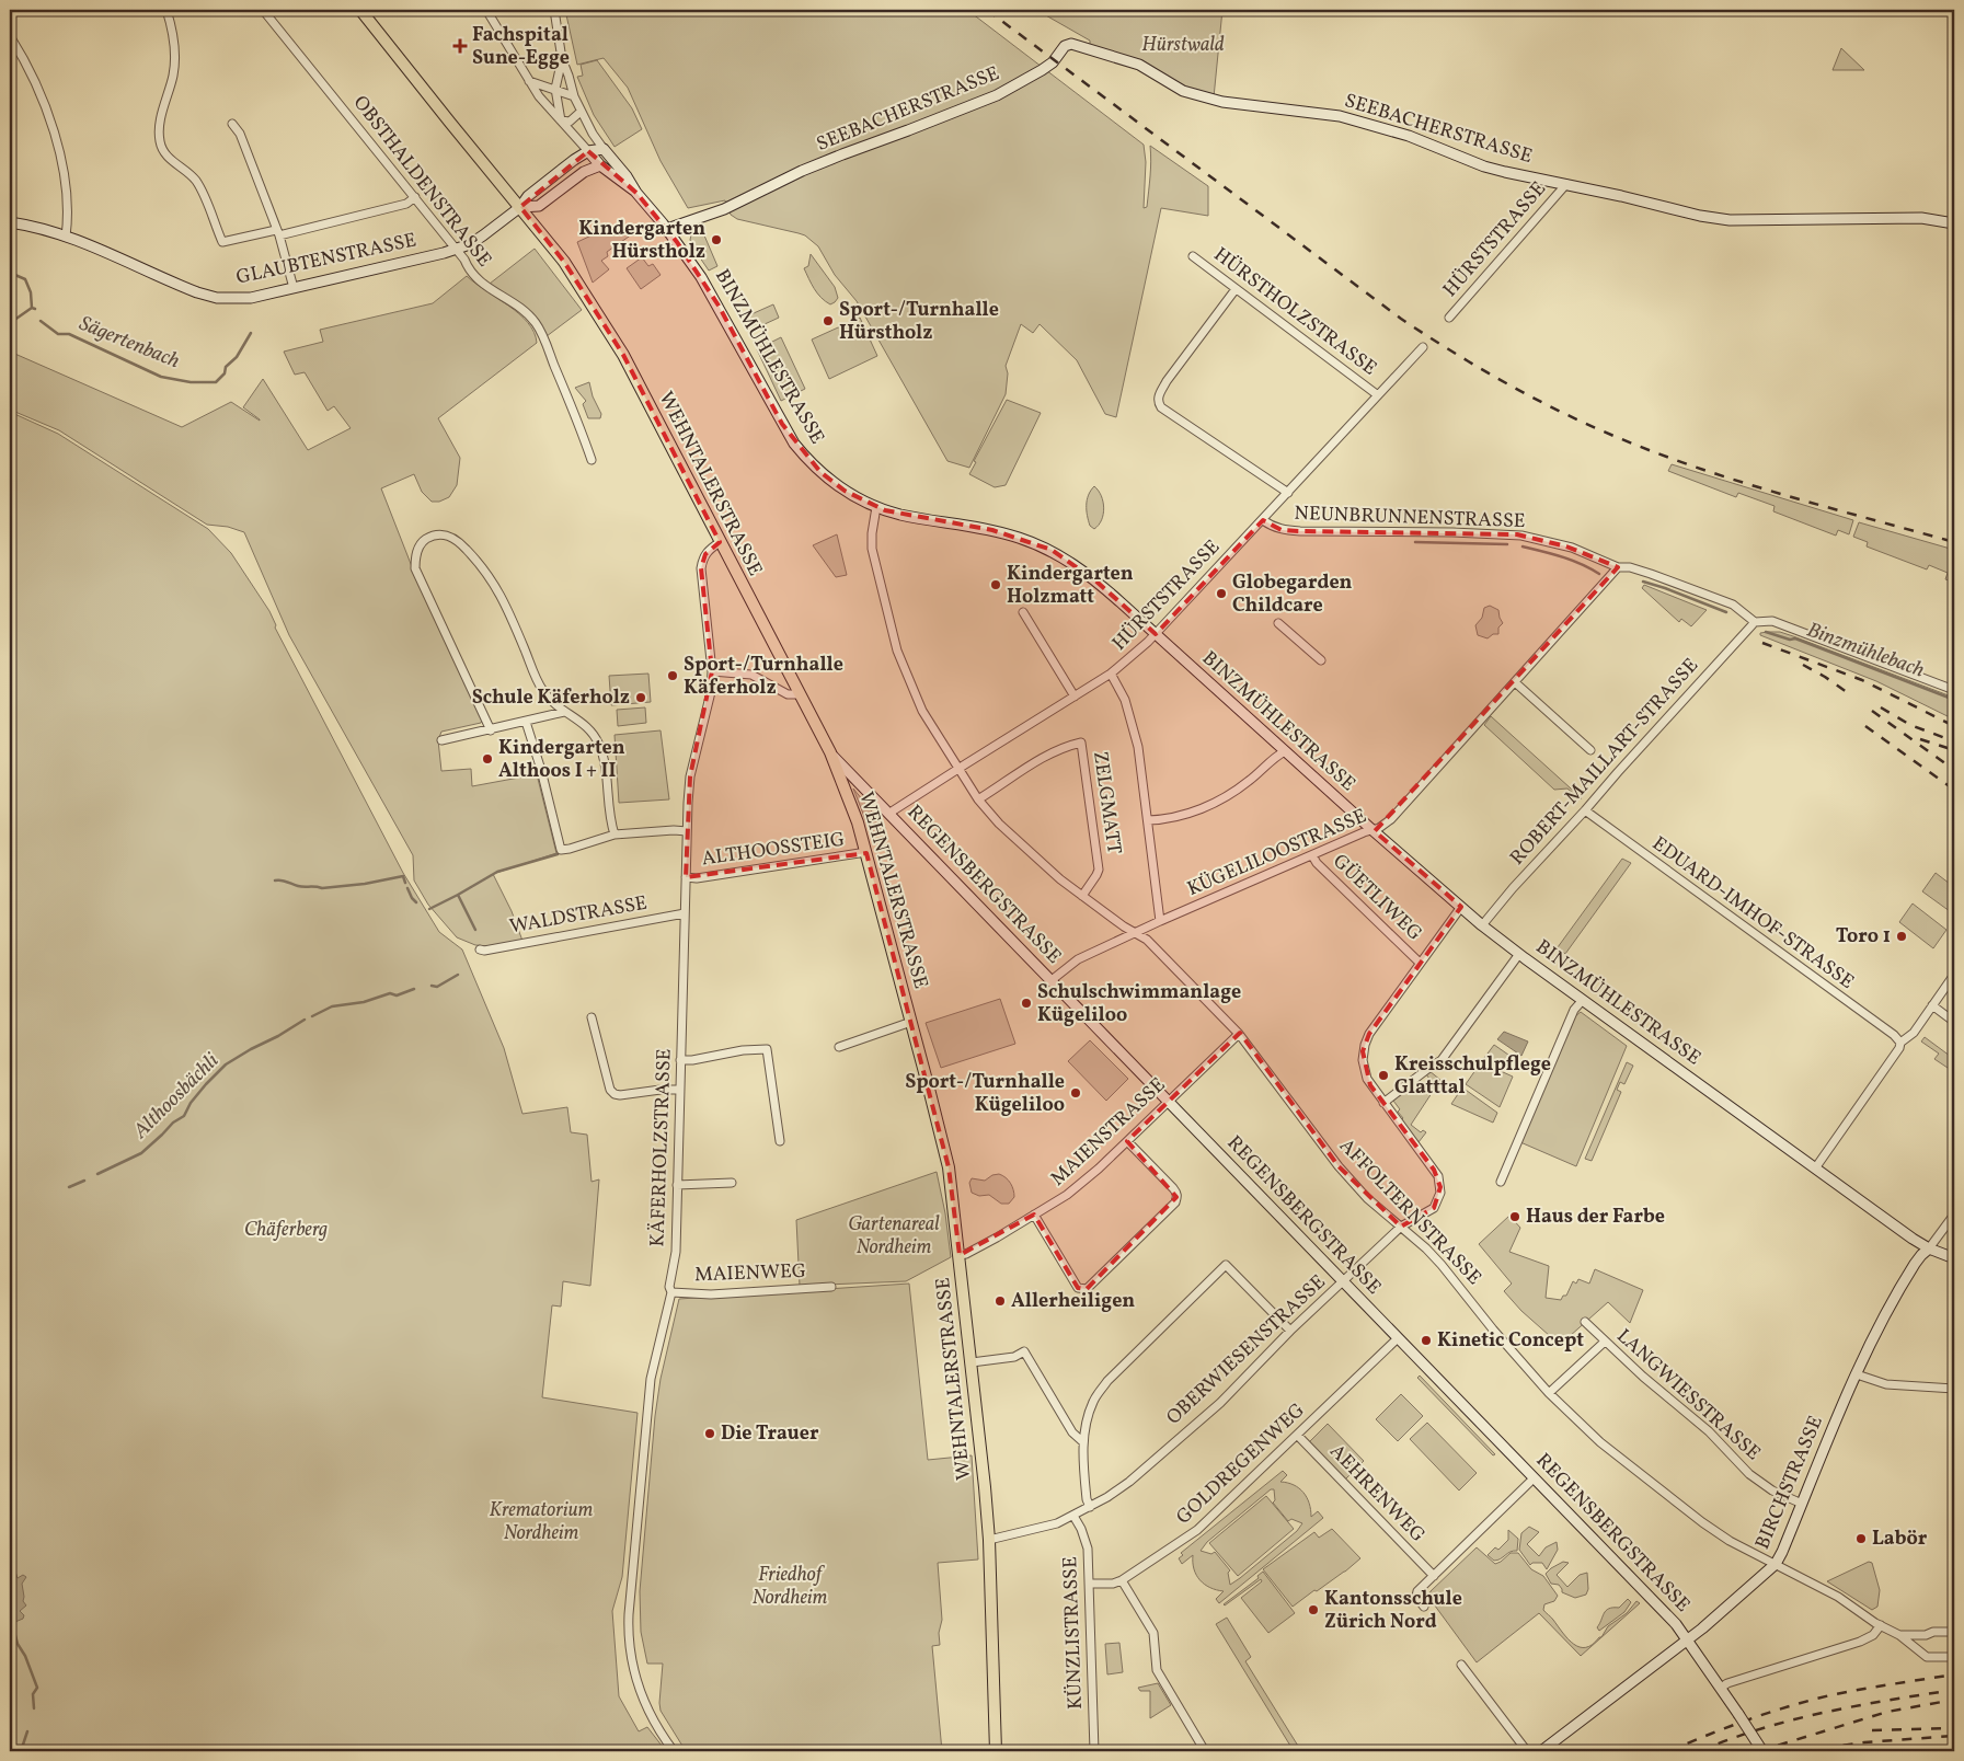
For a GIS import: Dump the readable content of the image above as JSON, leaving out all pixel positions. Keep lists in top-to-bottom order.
{
  "streets": {
    "main road": ["WEHNTALERSTRASSE"],
    "street": [
      "SEEBACHERSTRASSE",
      "OBSTHALDENSTRASSE",
      "HÜRSTSTRASSE",
      "GLAUBTENSTRASSE",
      "HÜRSTHOLZSTRASSE",
      "BINZMÜHLESTRASSE",
      "NEUNBRUNNENSTRASSE",
      "ROBERT-MAILLART-STRASSE",
      "ZELGMATT",
      "ALTHOOSSTEIG",
      "KÜGELILOOSTRASSE",
      "REGENSBERGSTRASSE",
      "GÜETLIWEG",
      "EDUARD-IMHOF-STRASSE",
      "WALDSTRASSE",
      "MAIENSTRASSE",
      "KÄFERHOLZSTRASSE",
      "AFFOLTERNSTRASSE",
      "MAIENWEG",
      "OBERWIESENSTRASSE",
      "LANGWIESSTRASSE",
      "GOLDREGENWEG",
      "BIRCHSTRASSE",
      "AEHRENWEG",
      "KÜNZLISTRASSE"
    ]
  },
  "crossings": [
    ["SEEBACHERSTRASSE", "HÜRSTSTRASSE"],
    ["SEEBACHERSTRASSE", "BINZMÜHLESTRASSE"],
    ["OBSTHALDENSTRASSE", "GLAUBTENSTRASSE"],
    ["HÜRSTSTRASSE", "HÜRSTHOLZSTRASSE"],
    ["HÜRSTSTRASSE", "BINZMÜHLESTRASSE"],
    ["HÜRSTSTRASSE", "NEUNBRUNNENSTRASSE"],
    ["HÜRSTSTRASSE", "REGENSBERGSTRASSE"],
    ["HÜRSTSTRASSE", "AFFOLTERNSTRASSE"],
    ["GLAUBTENSTRASSE", "WEHNTALERSTRASSE"],
    ["BINZMÜHLESTRASSE", "ROBERT-MAILLART-STRASSE"],
    ["BINZMÜHLESTRASSE", "KÜGELILOOSTRASSE"],
    ["BINZMÜHLESTRASSE", "AFFOLTERNSTRASSE"],
    ["BINZMÜHLESTRASSE", "OBERWIESENSTRASSE"],
    ["BINZMÜHLESTRASSE", "BIRCHSTRASSE"],
    ["WEHNTALERSTRASSE", "ALTHOOSSTEIG"],
    ["WEHNTALERSTRASSE", "REGENSBERGSTRASSE"],
    ["WEHNTALERSTRASSE", "MAIENSTRASSE"],
    ["WEHNTALERSTRASSE", "KÄFERHOLZSTRASSE"],
    ["WEHNTALERSTRASSE", "OBERWIESENSTRASSE"],
    ["NEUNBRUNNENSTRASSE", "ROBERT-MAILLART-STRASSE"],
    ["NEUNBRUNNENSTRASSE", "KÜGELILOOSTRASSE"],
    ["ROBERT-MAILLART-STRASSE", "EDUARD-IMHOF-STRASSE"],
    ["ZELGMATT", "AFFOLTERNSTRASSE"],
    ["ALTHOOSSTEIG", "KÄFERHOLZSTRASSE"],
    ["KÜGELILOOSTRASSE", "REGENSBERGSTRASSE"],
    ["KÜGELILOOSTRASSE", "GÜETLIWEG"],
    ["KÜGELILOOSTRASSE", "AFFOLTERNSTRASSE"],
    ["REGENSBERGSTRASSE", "MAIENSTRASSE"],
    ["REGENSBERGSTRASSE", "OBERWIESENSTRASSE"],
    ["REGENSBERGSTRASSE", "GOLDREGENWEG"],
    ["REGENSBERGSTRASSE", "BIRCHSTRASSE"],
    ["GÜETLIWEG", "OBERWIESENSTRASSE"],
    ["WALDSTRASSE", "KÄFERHOLZSTRASSE"],
    ["MAIENSTRASSE", "AFFOLTERNSTRASSE"],
    ["KÄFERHOLZSTRASSE", "MAIENWEG"],
    ["AFFOLTERNSTRASSE", "OBERWIESENSTRASSE"],
    ["AFFOLTERNSTRASSE", "BIRCHSTRASSE"],
    ["OBERWIESENSTRASSE", "KÜNZLISTRASSE"],
    ["LANGWIESSTRASSE", "BIRCHSTRASSE"],
    ["GOLDREGENWEG", "AEHRENWEG"],
    ["GOLDREGENWEG", "KÜNZLISTRASSE"]
  ],
  "water": ["Sägertenbach", "Binzmühlebach", "Althoosbächli"],
  "parks": [
    "Hürstwald",
    "Gartenareal Nordheim",
    "Chäferberg",
    "Krematorium Nordheim",
    "Friedhof Nordheim"
  ],
  "places": {
    "health": ["Fachspital Sune-Egge"],
    "other": [
      "Kindergarten Hürstholz",
      "Sport-/Turnhalle Hürstholz",
      "Kindergarten Holzmatt",
      "Globegarden Childcare",
      "Sport-/Turnhalle Käferholz",
      "Schule Käferholz",
      "Kindergarten Althoos I + II",
      "Toro 1",
      "Schulschwimmanlage Kügeliloo",
      "Kreisschulpflege Glatttal",
      "Sport-/Turnhalle Kügeliloo",
      "Haus der Farbe",
      "Allerheiligen",
      "Kinetic Concept",
      "Die Trauer",
      "Labör",
      "Kantonsschule Zürich Nord"
    ]
  }
}
